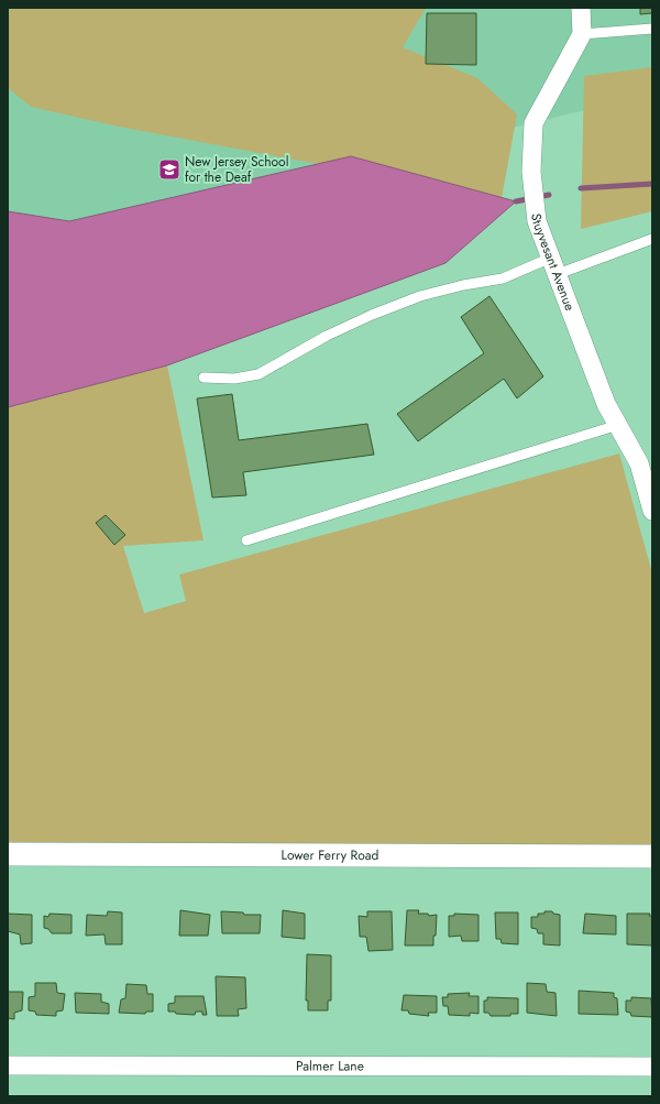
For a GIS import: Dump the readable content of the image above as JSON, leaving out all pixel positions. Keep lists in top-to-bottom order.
{
  "streets": {
    "street": ["Stuyvesant Avenue", "Lower Ferry Road", "Palmer Lane"]
  },
  "places": {
    "school or university": ["New Jersey School for the Deaf"]
  }
}
